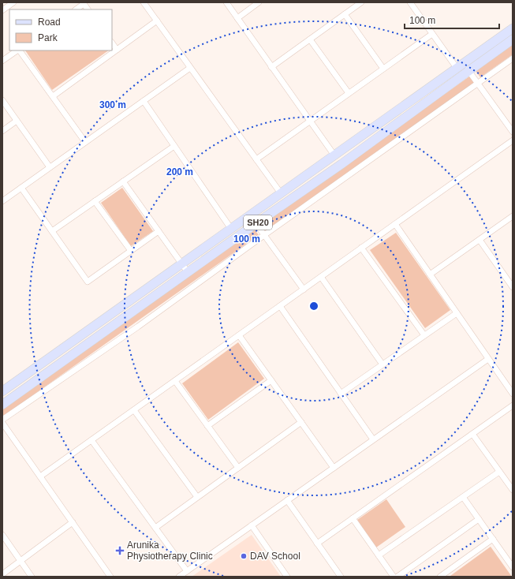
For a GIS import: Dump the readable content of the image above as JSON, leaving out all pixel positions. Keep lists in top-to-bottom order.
{
  "streets": {
    "main road": ["SH20"]
  },
  "places": {
    "health": ["Arunika Physiotherapy Clinic"],
    "other": ["DAV School"]
  },
  "legend": ["Road", "Park"],
  "scale_bar": "100 m",
  "rings": ["300 m", "200 m", "100 m"]
}
